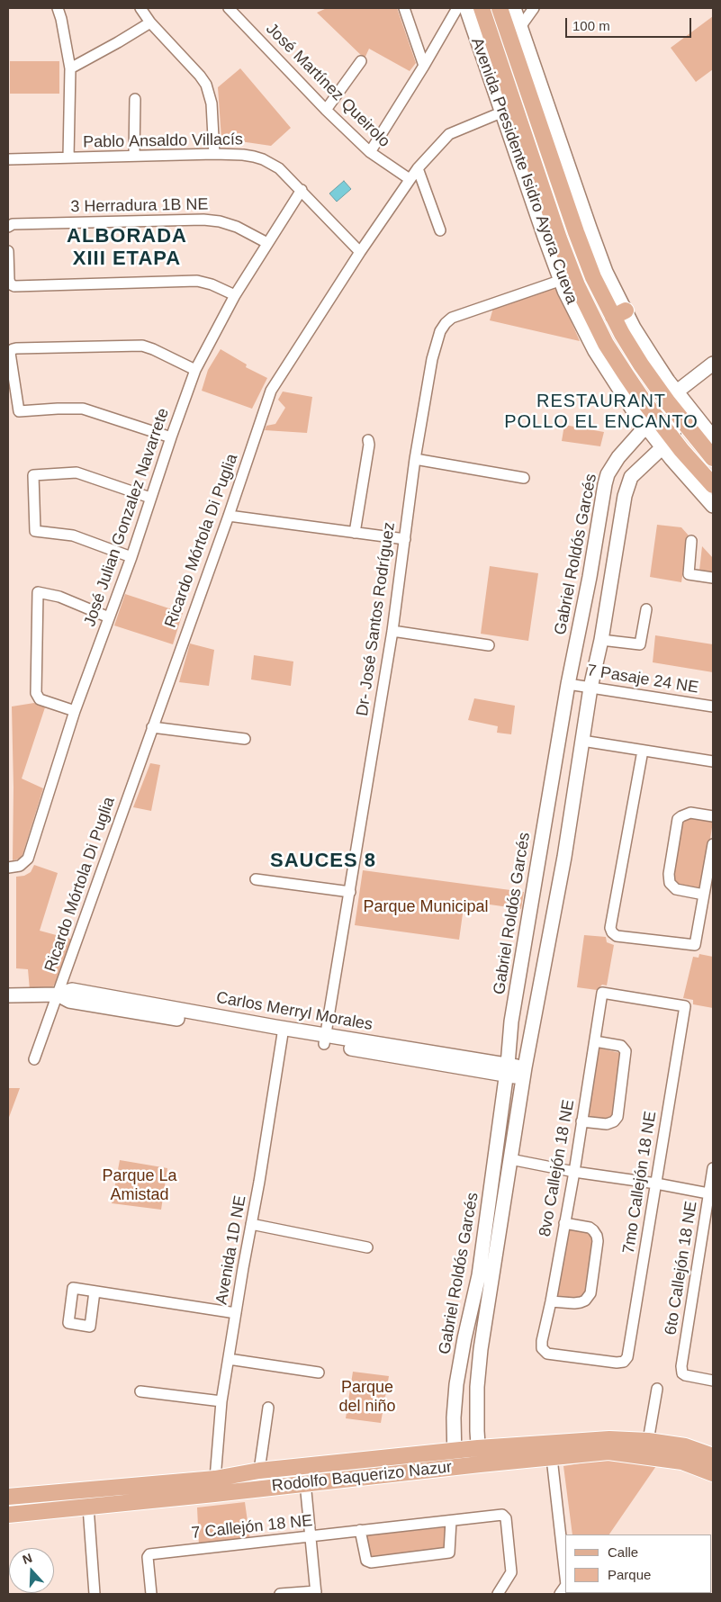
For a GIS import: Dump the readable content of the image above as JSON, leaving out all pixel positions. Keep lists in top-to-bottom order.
{
  "streets": {
    "main road": [
      "Avenida Presidente Isidro Ayora Cueva",
      "Gabriel Roldós Garcés",
      "Carlos Merryl Morales",
      "Rodolfo Baquerizo Nazur"
    ],
    "street": [
      "José Martínez Queirolo",
      "Pablo Ansaldo Villacís",
      "3 Herradura 1B NE",
      "José Julian Gonzalez Navarrete",
      "Ricardo Mórtola Di Puglia",
      "Dr- José Santos Rodríguez",
      "7 Pasaje 24 NE",
      "8vo Callejón 18 NE",
      "7mo Callejón 18 NE",
      "Avenida 1D NE",
      "6to Callejón 18 NE",
      "7 Callejón 18 NE"
    ]
  },
  "crossings": [
    ["José Martínez Queirolo", "Ricardo Mórtola Di Puglia"],
    ["Pablo Ansaldo Villacís", "José Julian Gonzalez Navarrete"],
    ["Pablo Ansaldo Villacís", "Ricardo Mórtola Di Puglia"],
    ["Avenida Presidente Isidro Ayora Cueva", "Ricardo Mórtola Di Puglia"],
    ["Avenida Presidente Isidro Ayora Cueva", "Gabriel Roldós Garcés"],
    ["Avenida Presidente Isidro Ayora Cueva", "Dr- José Santos Rodríguez"],
    ["3 Herradura 1B NE", "José Julian Gonzalez Navarrete"],
    ["Ricardo Mórtola Di Puglia", "Carlos Merryl Morales"],
    ["Gabriel Roldós Garcés", "7 Pasaje 24 NE"],
    ["Gabriel Roldós Garcés", "Carlos Merryl Morales"],
    ["Gabriel Roldós Garcés", "Rodolfo Baquerizo Nazur"],
    ["Dr- José Santos Rodríguez", "Carlos Merryl Morales"],
    ["Carlos Merryl Morales", "Avenida 1D NE"],
    ["8vo Callejón 18 NE", "7mo Callejón 18 NE"],
    ["Avenida 1D NE", "Rodolfo Baquerizo Nazur"]
  ],
  "districts": ["ALBORADA XIII ETAPA", "RESTAURANT POLLO EL ENCANTO", "SAUCES 8"],
  "parks": ["Parque Municipal", "Parque La Amistad", "Parque del niño"],
  "legend": ["Calle", "Parque"],
  "scale_bar": "100 m",
  "north": "top"
}
